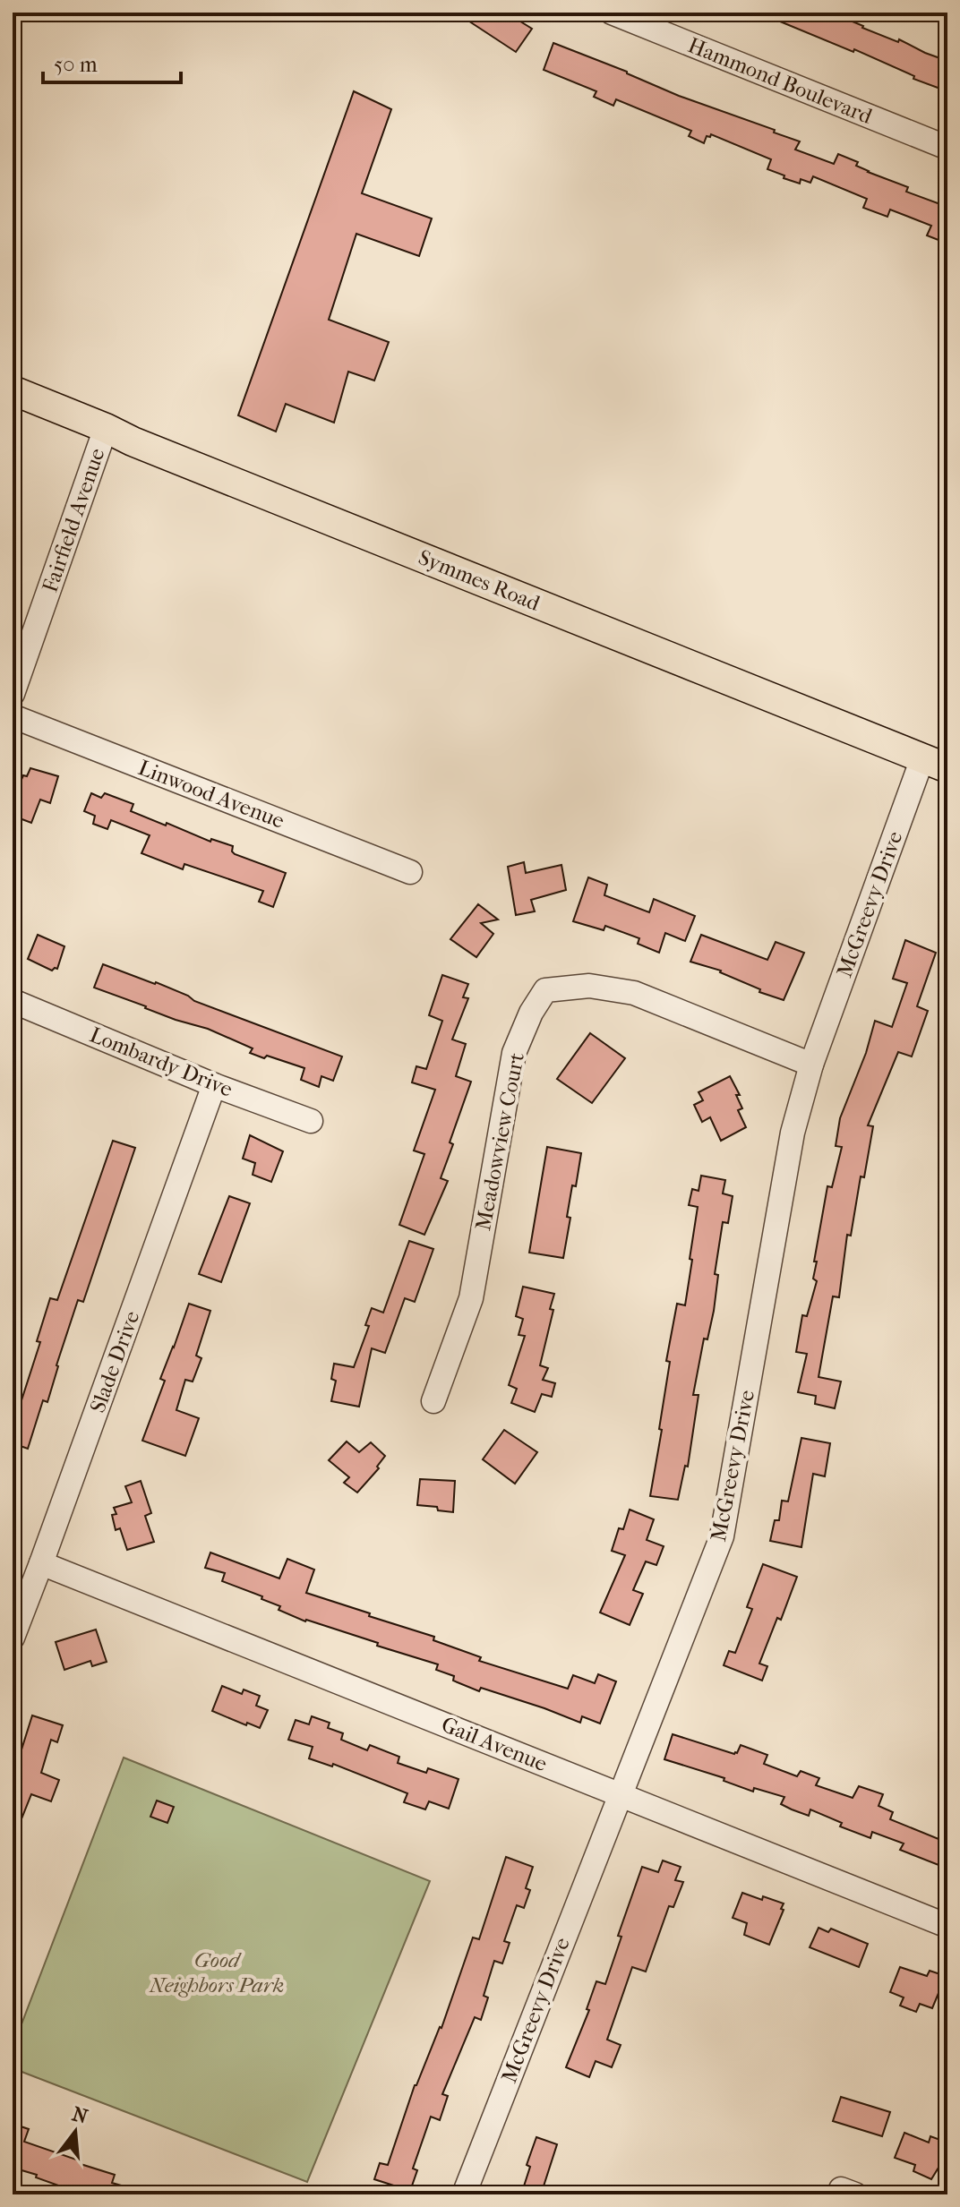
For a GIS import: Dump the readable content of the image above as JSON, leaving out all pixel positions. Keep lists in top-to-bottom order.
{
  "streets": {
    "main road": ["Symmes Road"],
    "street": [
      "Hammond Boulevard",
      "Fairfield Avenue",
      "Linwood Avenue",
      "McGreevy Drive",
      "Lombardy Drive",
      "Meadowview Court",
      "Slade Drive",
      "Gail Avenue"
    ]
  },
  "crossings": [
    ["Fairfield Avenue", "Symmes Road"],
    ["Symmes Road", "McGreevy Drive"],
    ["McGreevy Drive", "Meadowview Court"],
    ["McGreevy Drive", "Gail Avenue"],
    ["Lombardy Drive", "Slade Drive"],
    ["Slade Drive", "Gail Avenue"]
  ],
  "parks": ["Good Neighbors Park"],
  "scale_bar": "50 m",
  "north": "top"
}
